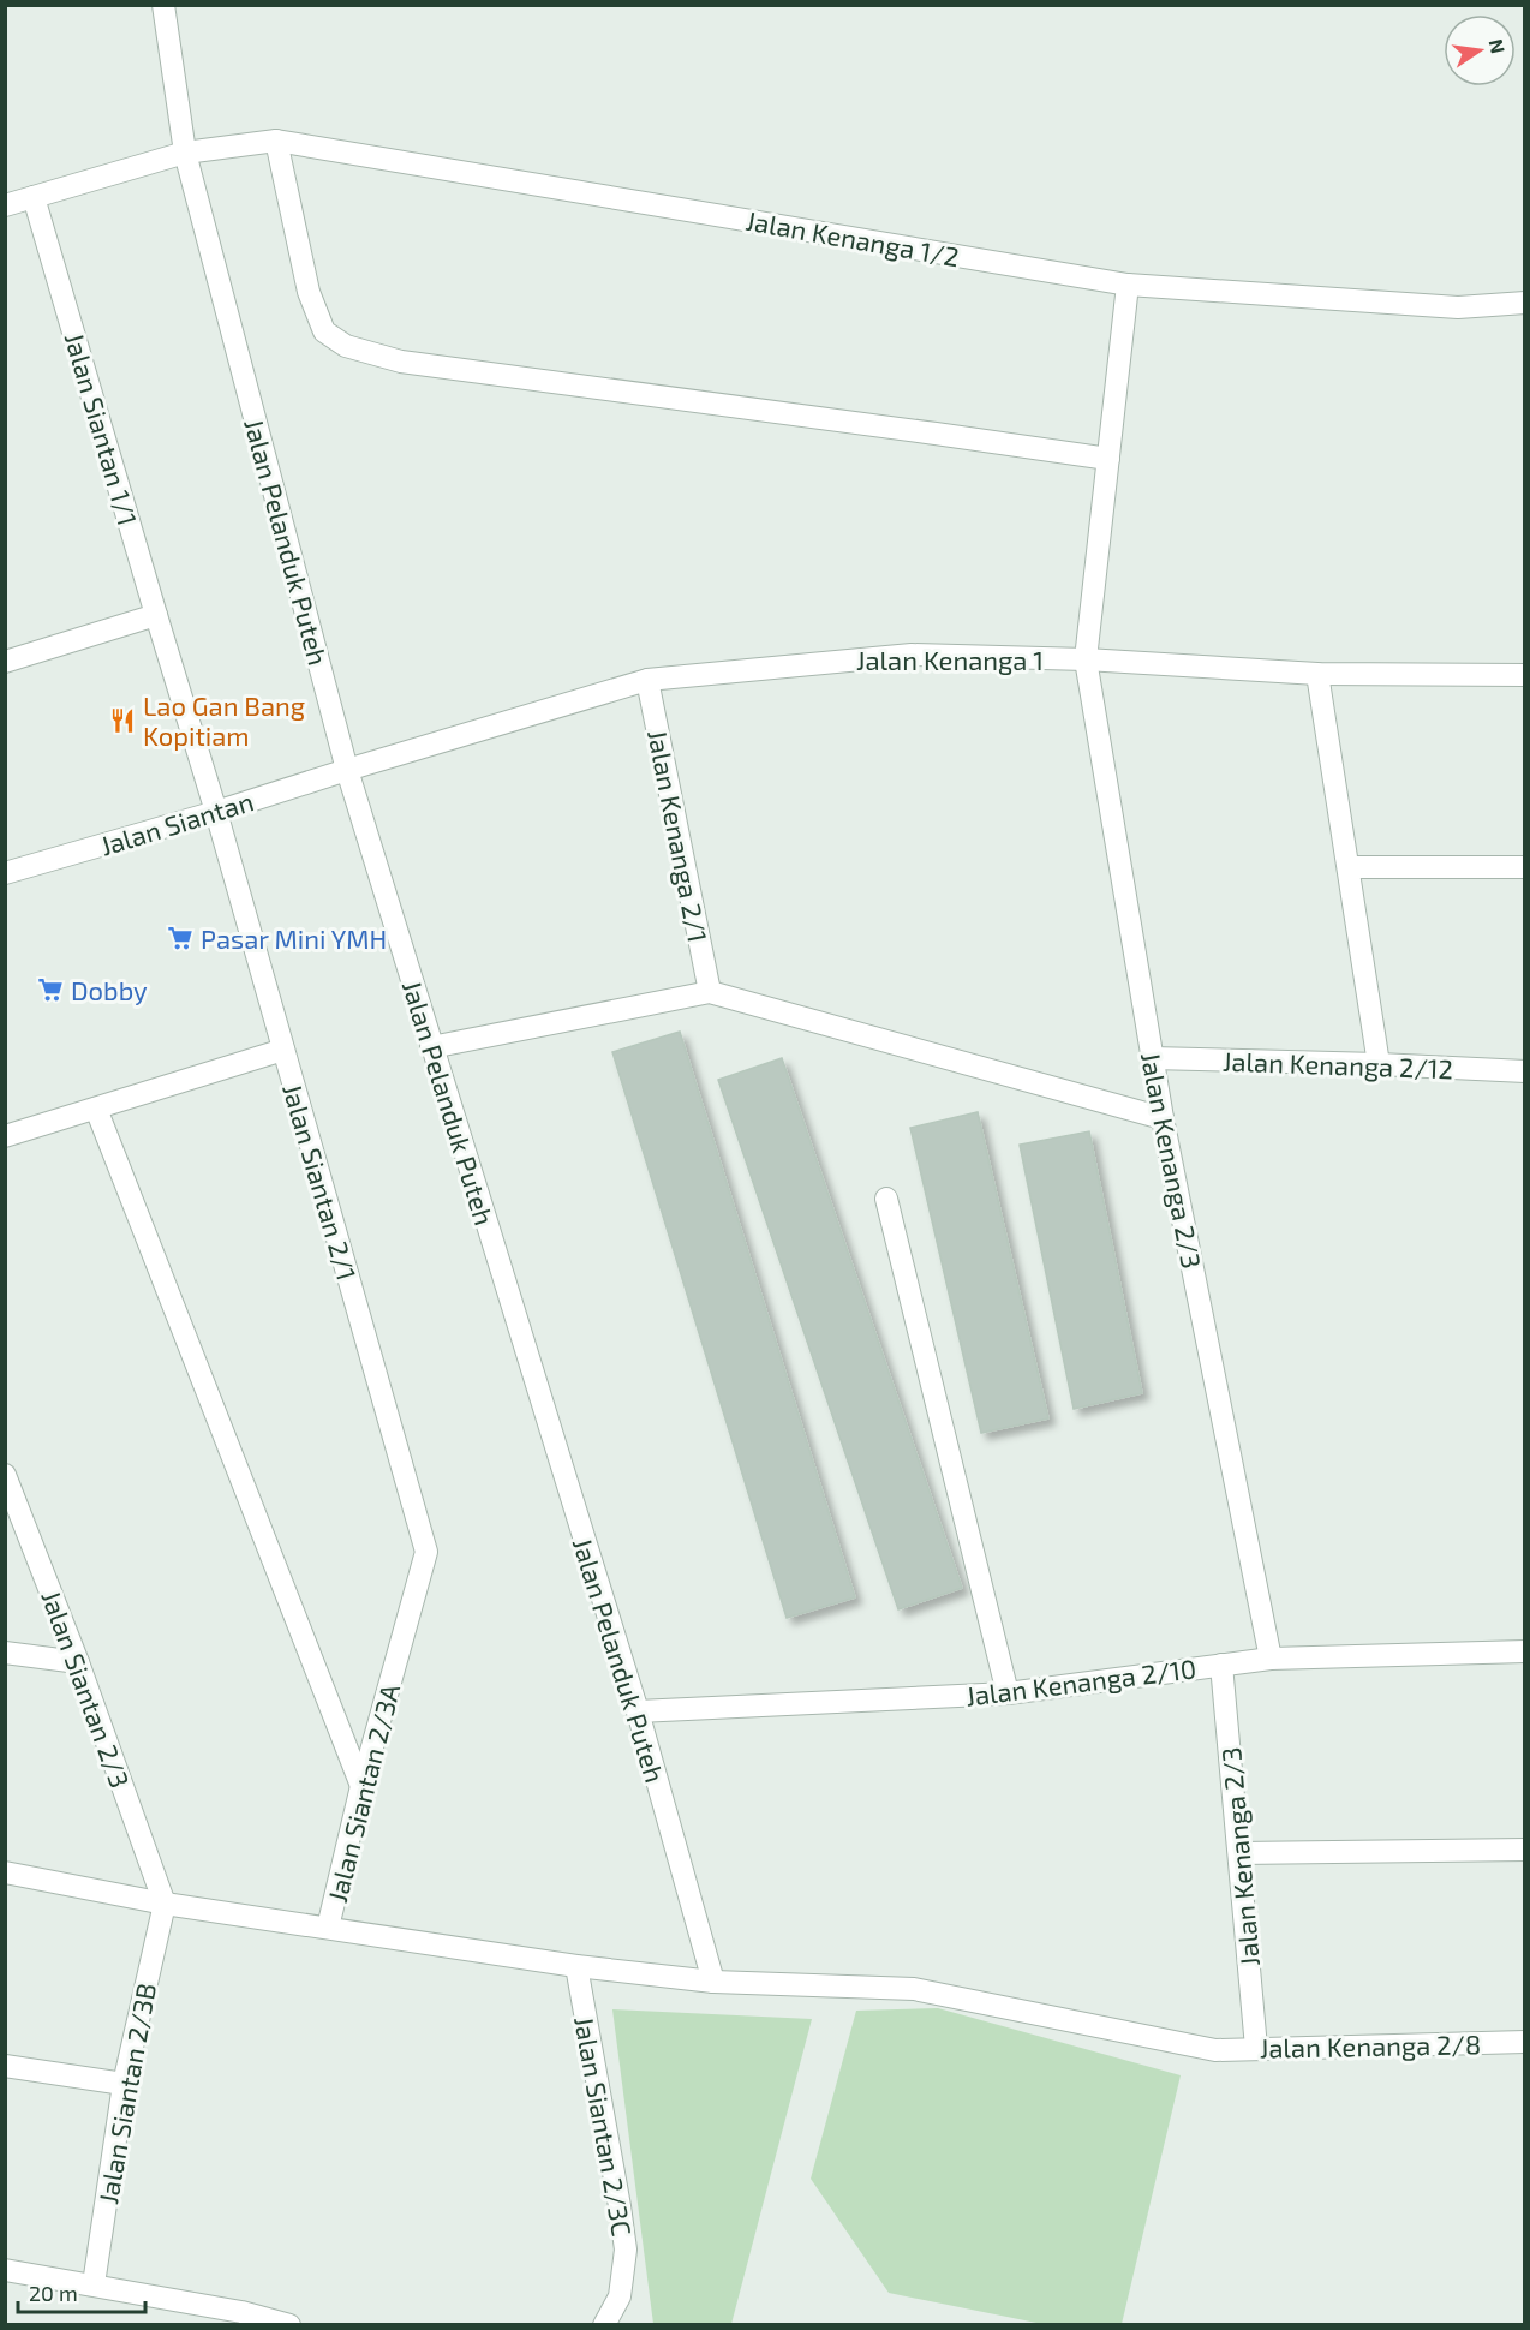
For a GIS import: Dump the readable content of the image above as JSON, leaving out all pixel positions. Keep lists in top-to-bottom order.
{
  "streets": {
    "street": [
      "Jalan Kenanga 1/2",
      "Jalan Siantan 1/1",
      "Jalan Pelanduk Puteh",
      "Jalan Kenanga 1",
      "Jalan Siantan",
      "Jalan Kenanga 2/1",
      "Jalan Kenanga 2/12",
      "Jalan Kenanga 2/3",
      "Jalan Siantan 2/1",
      "Jalan Kenanga 2/10",
      "Jalan Siantan 2/3",
      "Jalan Siantan 2/3A",
      "Jalan Kenanga 2/8",
      "Jalan Siantan 2/3B",
      "Jalan Siantan 2/3C"
    ]
  },
  "crossings": [
    ["Jalan Kenanga 1/2", "Jalan Pelanduk Puteh"],
    ["Jalan Kenanga 1/2", "Jalan Kenanga 2/3"],
    ["Jalan Siantan 1/1", "Jalan Siantan"],
    ["Jalan Siantan 1/1", "Jalan Siantan 2/1"],
    ["Jalan Pelanduk Puteh", "Jalan Kenanga 1"],
    ["Jalan Pelanduk Puteh", "Jalan Siantan"],
    ["Jalan Pelanduk Puteh", "Jalan Kenanga 2/10"],
    ["Jalan Pelanduk Puteh", "Jalan Kenanga 2/8"],
    ["Jalan Kenanga 1", "Jalan Siantan"],
    ["Jalan Kenanga 1", "Jalan Kenanga 2/1"],
    ["Jalan Kenanga 1", "Jalan Kenanga 2/3"],
    ["Jalan Siantan", "Jalan Siantan 2/1"],
    ["Jalan Kenanga 2/12", "Jalan Kenanga 2/3"],
    ["Jalan Kenanga 2/3", "Jalan Kenanga 2/10"],
    ["Jalan Kenanga 2/3", "Jalan Kenanga 2/8"],
    ["Jalan Siantan 2/1", "Jalan Siantan 2/3A"],
    ["Jalan Siantan 2/3", "Jalan Siantan 2/3A"],
    ["Jalan Siantan 2/3", "Jalan Siantan 2/3B"],
    ["Jalan Siantan 2/3A", "Jalan Kenanga 2/8"],
    ["Jalan Siantan 2/3A", "Jalan Siantan 2/3B"],
    ["Jalan Kenanga 2/8", "Jalan Siantan 2/3C"]
  ],
  "places": {
    "restaurant": ["Lao Gan Bang Kopitiam"],
    "supermarket": ["Pasar Mini YMH", "Dobby"]
  },
  "scale_bar": "20 m",
  "north": "right"
}
